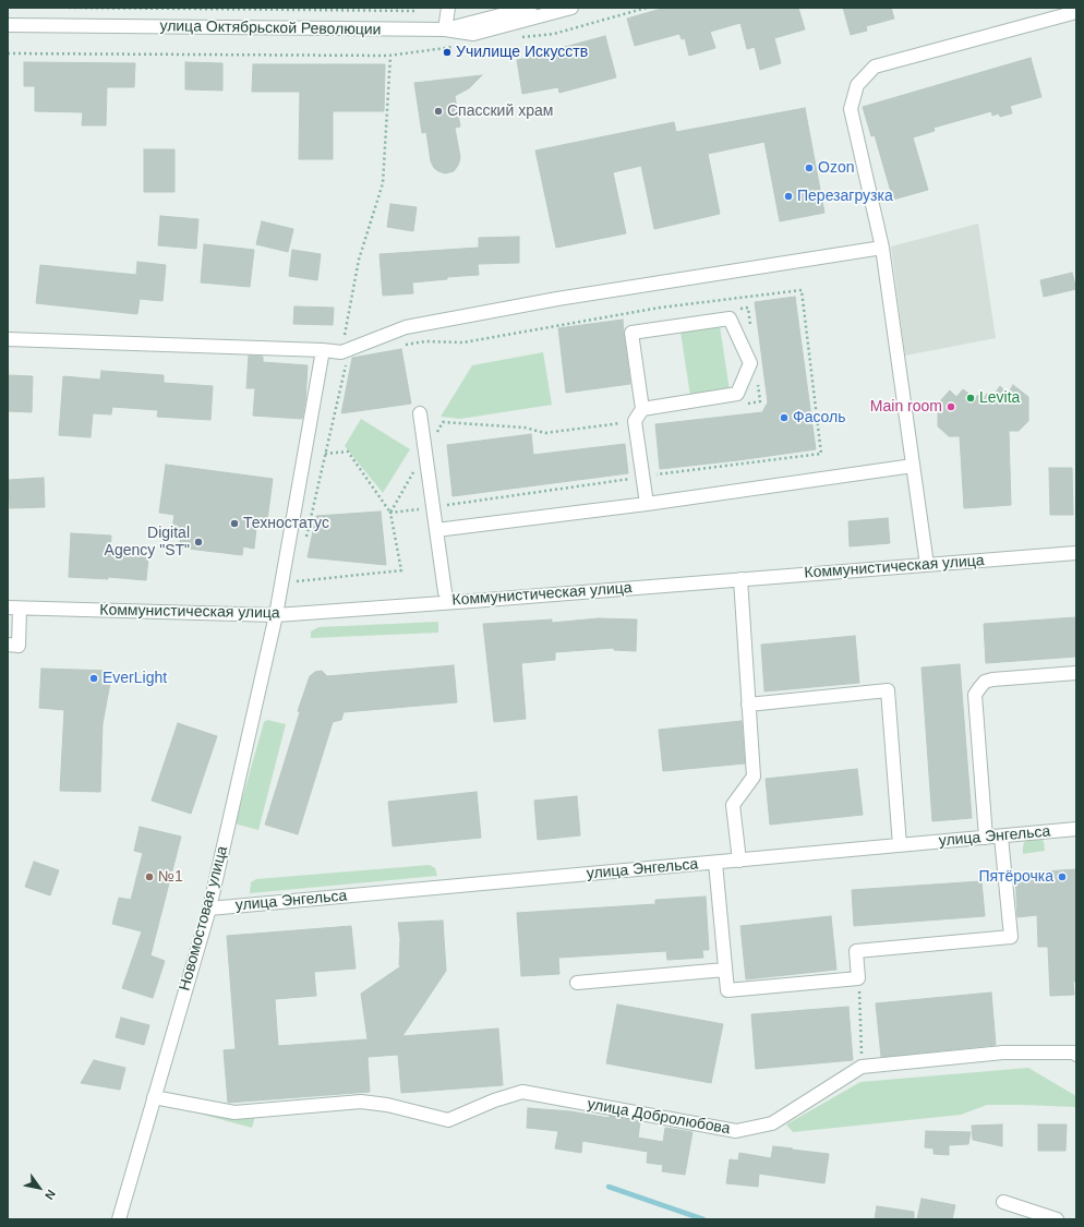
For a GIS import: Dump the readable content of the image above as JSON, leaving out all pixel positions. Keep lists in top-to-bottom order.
{
  "streets": {
    "street": [
      "улица Октябрьской Революции",
      "Коммунистическая улица",
      "улица Энгельса",
      "Новомостовая улица",
      "улица Добролюбова"
    ]
  },
  "crossings": [
    ["Коммунистическая улица", "Новомостовая улица"],
    ["улица Энгельса", "Новомостовая улица"],
    ["Новомостовая улица", "улица Добролюбова"]
  ],
  "places": [
    "Училище Искусств",
    "Спасский храм",
    "Ozon",
    "Перезагрузка",
    "Levita",
    "Main room",
    "Фасоль",
    "Техностатус",
    "Digital Agency \"ST\"",
    "EverLight",
    "№1",
    "Пятёрочка"
  ],
  "north": "bottom right"
}
